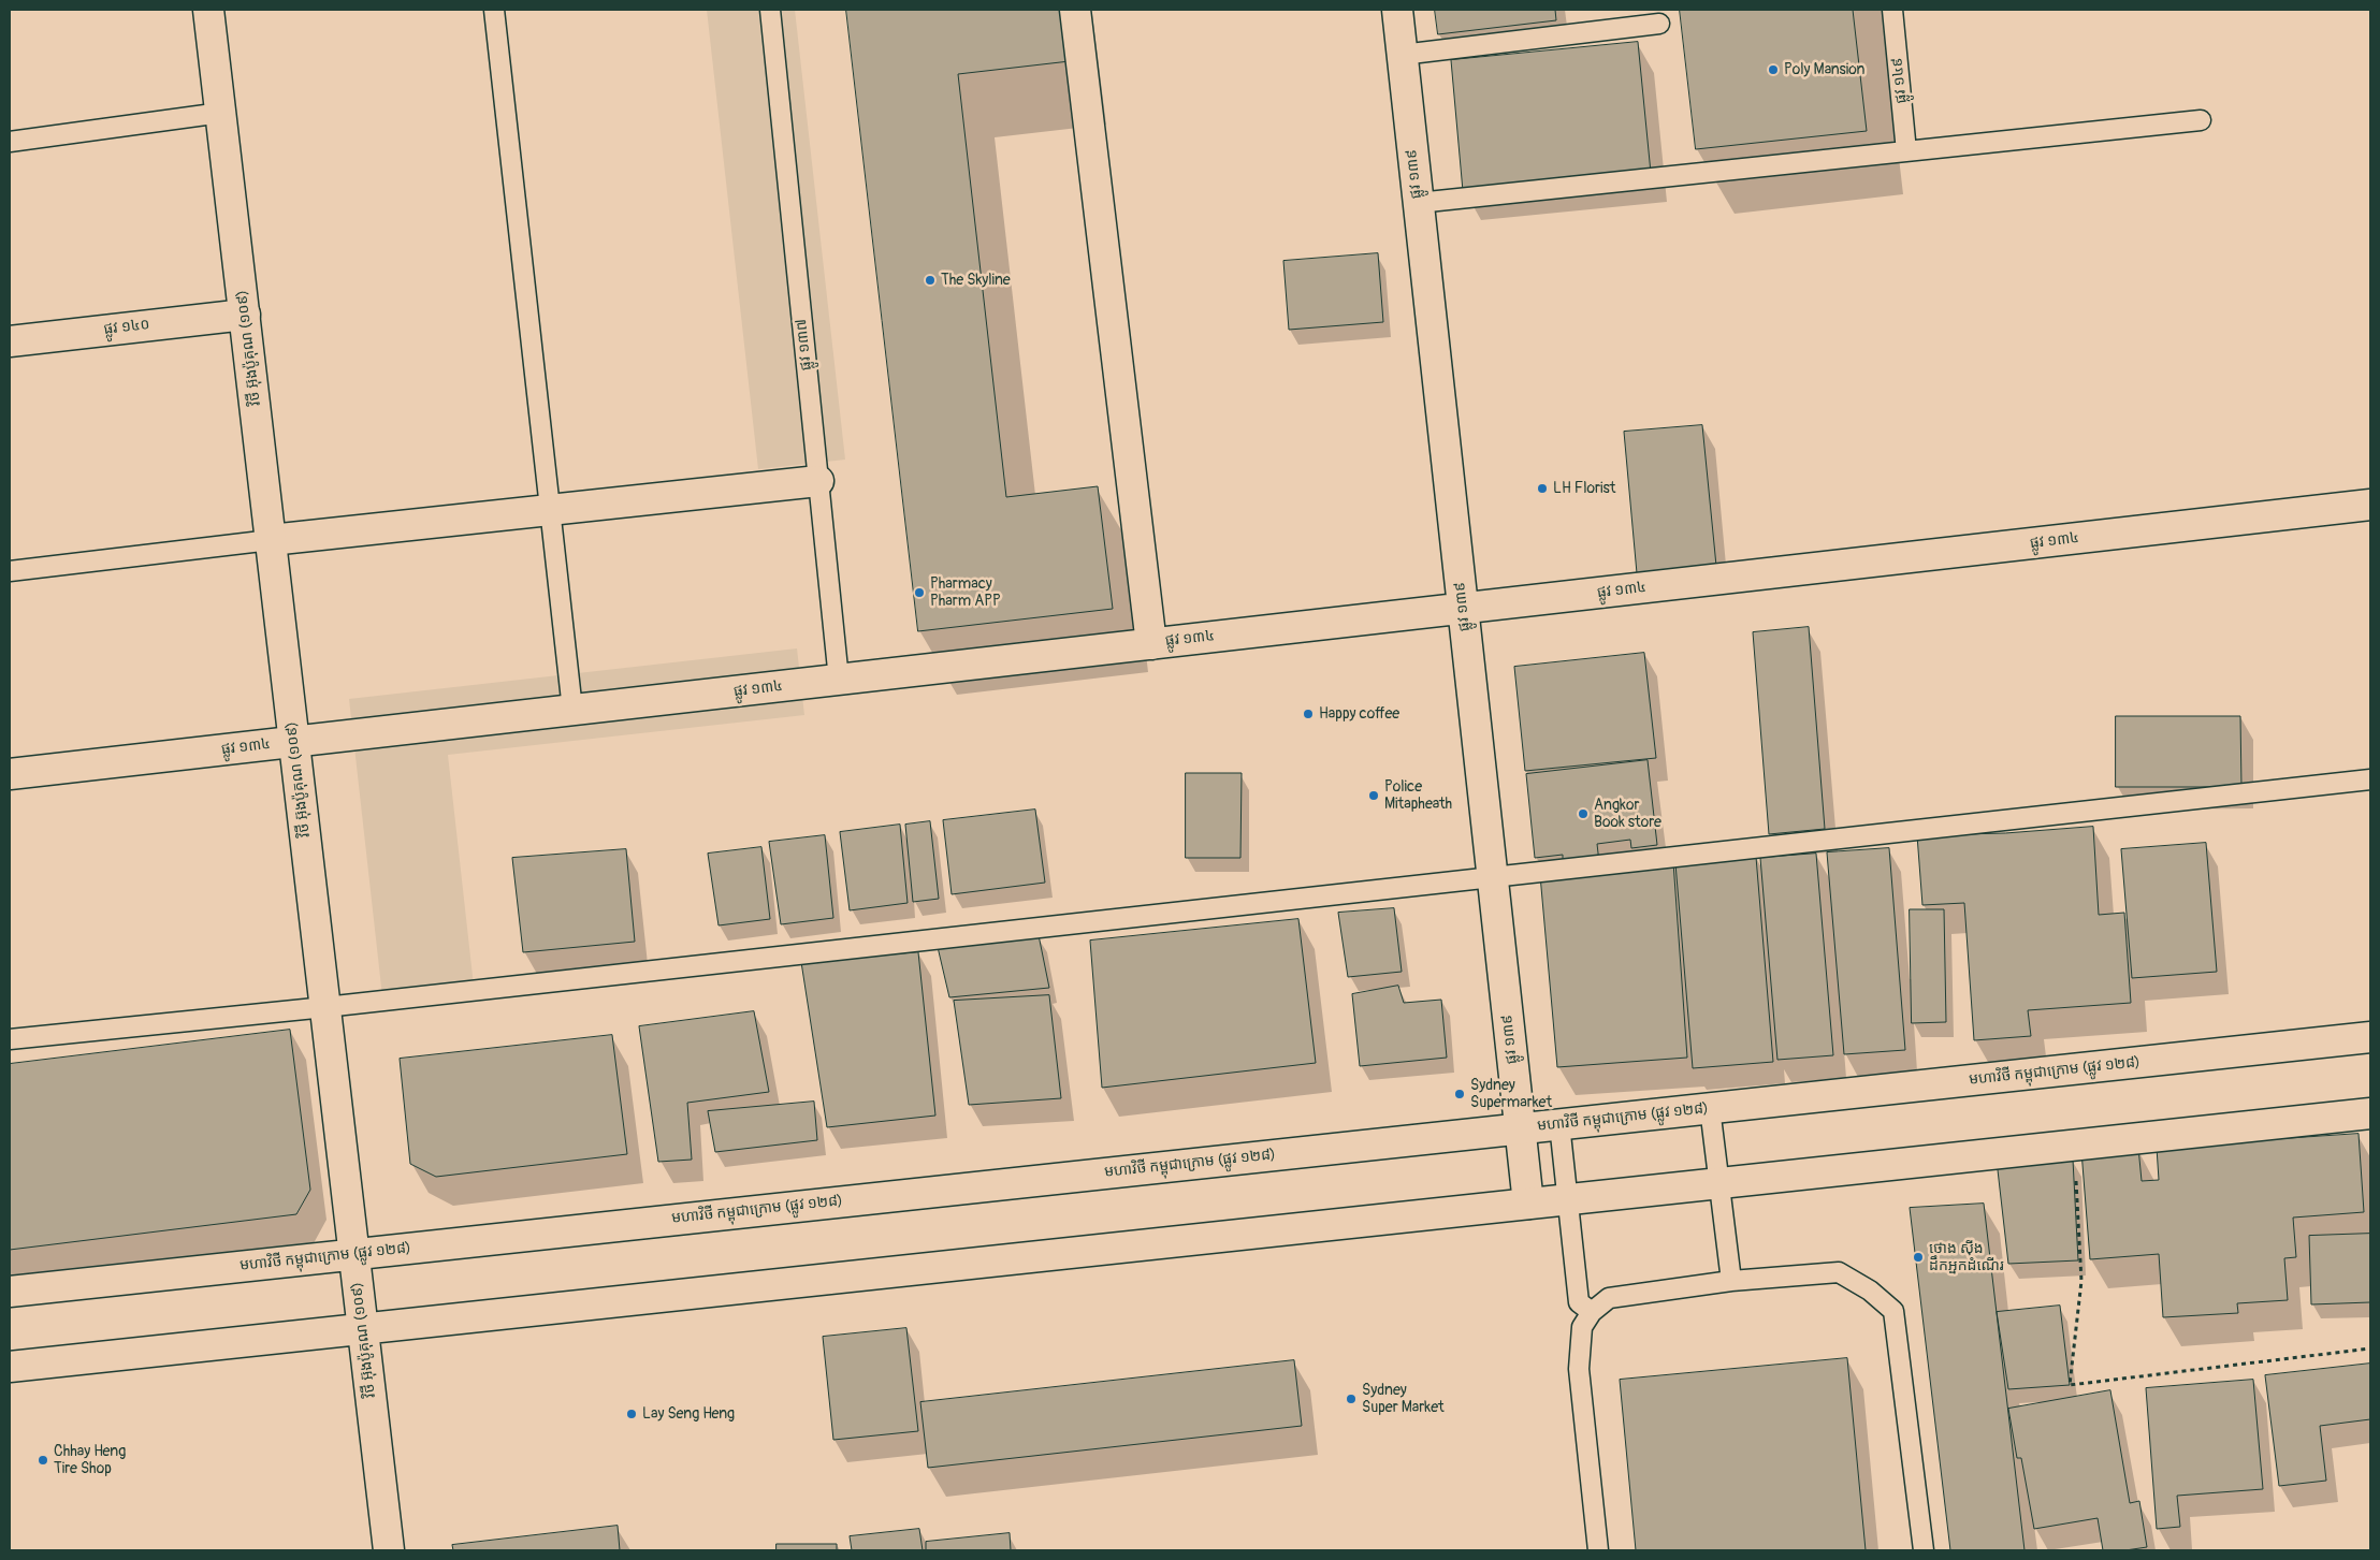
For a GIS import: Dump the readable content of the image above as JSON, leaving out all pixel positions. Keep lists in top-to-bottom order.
{
  "streets": {
    "street": [
      "ផ្លូវ ១៣៩",
      "ផ្លូវ ១៤០",
      "វិថី អ៊ុងប៉ូគុណ (១០៩)",
      "ផ្លូវ ១៣៤",
      "មហាវិថី កម្ពុជាក្រោម (ផ្លូវ ១២៨)"
    ],
    "lane": ["ផ្លូវ ១៤៩", "ផ្លូវ ១៣៧"]
  },
  "crossings": [
    ["ផ្លូវ ១៣៩", "ផ្លូវ ១៣៤"],
    ["ផ្លូវ ១៣៩", "មហាវិថី កម្ពុជាក្រោម (ផ្លូវ ១២៨)"],
    ["ផ្លូវ ១៤០", "វិថី អ៊ុងប៉ូគុណ (១០៩)"],
    ["ផ្លូវ ១៣៧", "ផ្លូវ ១៣៤"],
    ["វិថី អ៊ុងប៉ូគុណ (១០៩)", "ផ្លូវ ១៣៤"],
    ["វិថី អ៊ុងប៉ូគុណ (១០៩)", "មហាវិថី កម្ពុជាក្រោម (ផ្លូវ ១២៨)"]
  ],
  "places": [
    "Poly Mansion",
    "The Skyline",
    "LH Florist",
    "Pharmacy Pharm APP",
    "Happy coffee",
    "Police Mitapheath",
    "Angkor Book store",
    "Sydney Supermarket",
    "ថោង ស៊ីង ដឹកអ្នកដំណើរ",
    "Sydney Super Market",
    "Lay Seng Heng",
    "Chhay Heng Tire Shop"
  ]
}
